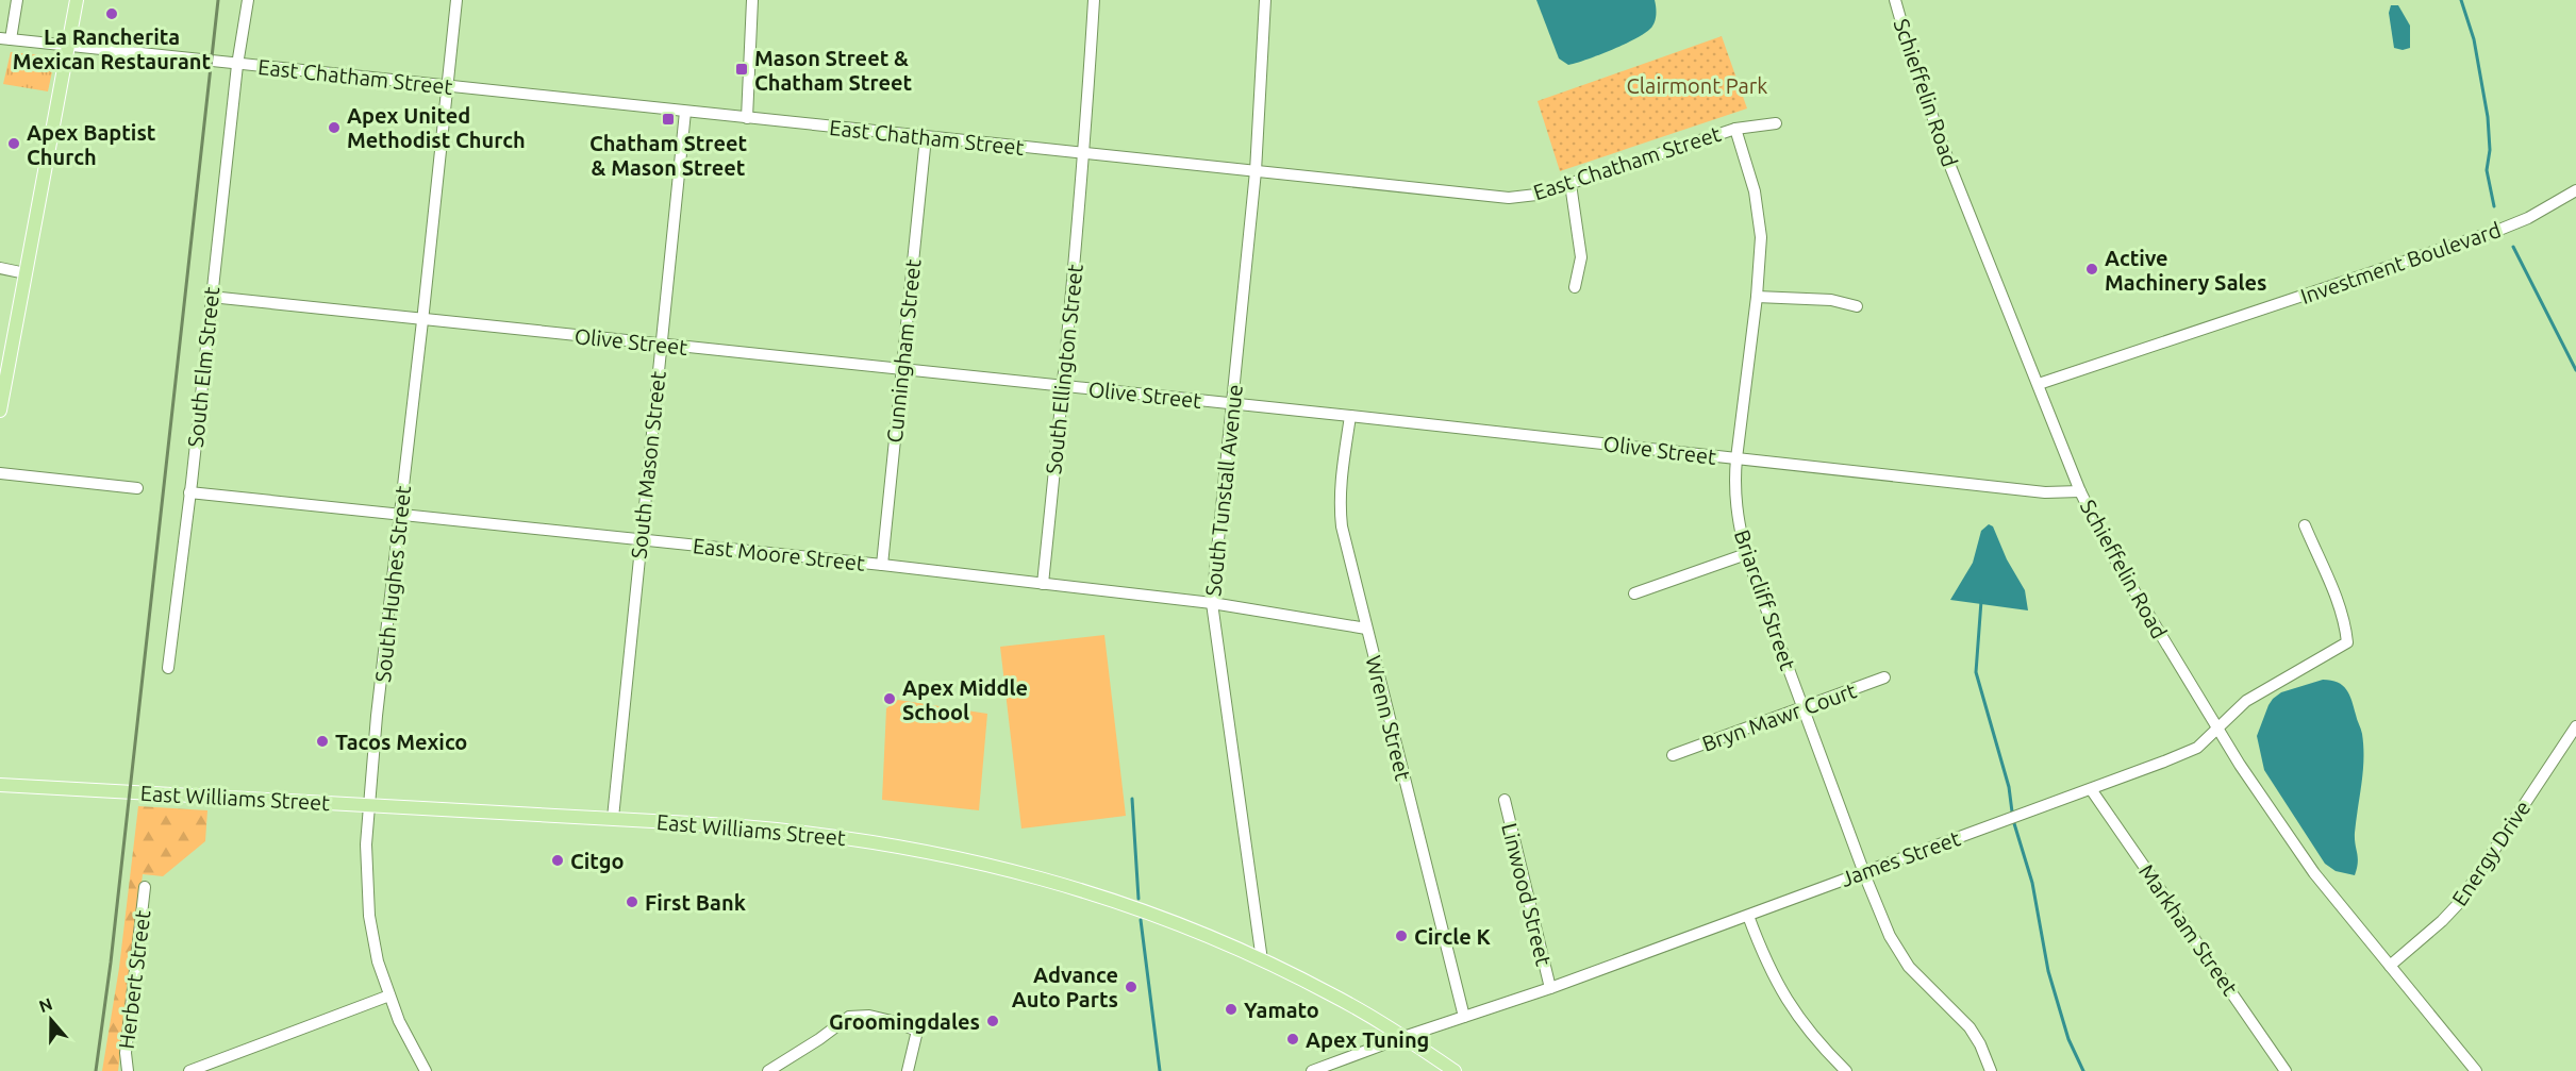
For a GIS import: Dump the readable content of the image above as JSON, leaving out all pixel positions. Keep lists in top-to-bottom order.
{
  "streets": {
    "main road": ["East Williams Street"],
    "street": [
      "East Chatham Street",
      "Schieffelin Road",
      "Investment Boulevard",
      "Olive Street",
      "Cunningham Street",
      "South Elm Street",
      "South Ellington Street",
      "South Mason Street",
      "South Tunstall Avenue",
      "East Moore Street",
      "South Hughes Street",
      "Briarcliff Street",
      "Bryn Mawr Court",
      "Wrenn Street",
      "Energy Drive",
      "James Street",
      "Linwood Street",
      "Markham Street",
      "Herbert Street"
    ]
  },
  "crossings": [
    ["East Chatham Street", "Cunningham Street"],
    ["East Chatham Street", "South Elm Street"],
    ["East Chatham Street", "South Ellington Street"],
    ["East Chatham Street", "South Mason Street"],
    ["East Chatham Street", "South Tunstall Avenue"],
    ["East Chatham Street", "South Hughes Street"],
    ["East Chatham Street", "Briarcliff Street"],
    ["Schieffelin Road", "Investment Boulevard"],
    ["Schieffelin Road", "Olive Street"],
    ["Schieffelin Road", "Energy Drive"],
    ["Schieffelin Road", "James Street"],
    ["Olive Street", "Cunningham Street"],
    ["Olive Street", "South Elm Street"],
    ["Olive Street", "South Ellington Street"],
    ["Olive Street", "South Mason Street"],
    ["Olive Street", "South Tunstall Avenue"],
    ["Olive Street", "South Hughes Street"],
    ["Olive Street", "Briarcliff Street"],
    ["Olive Street", "Wrenn Street"],
    ["Cunningham Street", "East Moore Street"],
    ["South Elm Street", "East Moore Street"],
    ["South Ellington Street", "East Moore Street"],
    ["South Mason Street", "East Moore Street"],
    ["South Mason Street", "East Williams Street"],
    ["South Tunstall Avenue", "East Moore Street"],
    ["South Tunstall Avenue", "East Williams Street"],
    ["East Moore Street", "South Hughes Street"],
    ["East Moore Street", "Wrenn Street"],
    ["South Hughes Street", "East Williams Street"],
    ["Briarcliff Street", "Bryn Mawr Court"],
    ["Briarcliff Street", "James Street"],
    ["Wrenn Street", "James Street"],
    ["East Williams Street", "James Street"],
    ["James Street", "Linwood Street"],
    ["James Street", "Markham Street"]
  ],
  "parks": ["Clairmont Park"],
  "places": {
    "other": [
      "La Rancherita Mexican Restaurant",
      "Apex United Methodist Church",
      "Apex Baptist Church",
      "Active Machinery Sales",
      "Apex Middle School",
      "Tacos Mexico",
      "Citgo",
      "First Bank",
      "Circle K",
      "Advance Auto Parts",
      "Yamato",
      "Groomingdales",
      "Apex Tuning"
    ],
    "transit": ["Mason Street & Chatham Street", "Chatham Street & Mason Street"]
  },
  "north": "top"
}
